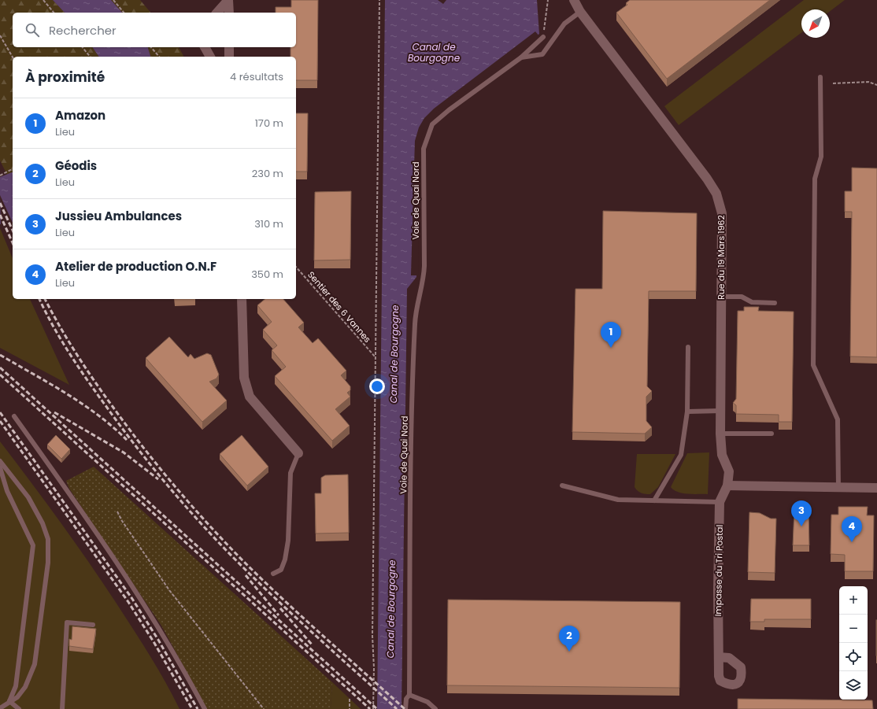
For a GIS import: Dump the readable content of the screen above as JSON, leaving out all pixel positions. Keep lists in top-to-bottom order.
{
  "streets": {
    "street": ["Rue du 19 Mars 1962", "Impasse du Tri Postal"],
    "lane": ["Voie de Quai Nord"],
    "path": ["Sentier des 6 Vannes"]
  },
  "crossings": [
    ["Voie de Quai Nord", "Rue du 19 Mars 1962"],
    ["Rue du 19 Mars 1962", "Impasse du Tri Postal"]
  ],
  "water": ["Canal de Bourgogne"],
  "north": "bottom left",
  "page": {
    "search": "Rechercher",
    "heading": ["À proximité", "4 résultats"],
    "list": [
      {
        "mark": "1",
        "name": "Amazon",
        "note": "Lieu",
        "value": "170 m"
      },
      {
        "mark": "2",
        "name": "Géodis",
        "note": "Lieu",
        "value": "230 m"
      },
      {
        "mark": "3",
        "name": "Jussieu Ambulances",
        "note": "Lieu",
        "value": "310 m"
      },
      {
        "mark": "4",
        "name": "Atelier de production O.N.F",
        "note": "Lieu",
        "value": "350 m"
      }
    ],
    "pins": [
      "1",
      "3",
      "4",
      "2"
    ],
    "map_buttons": ["+", "−"]
  }
}
